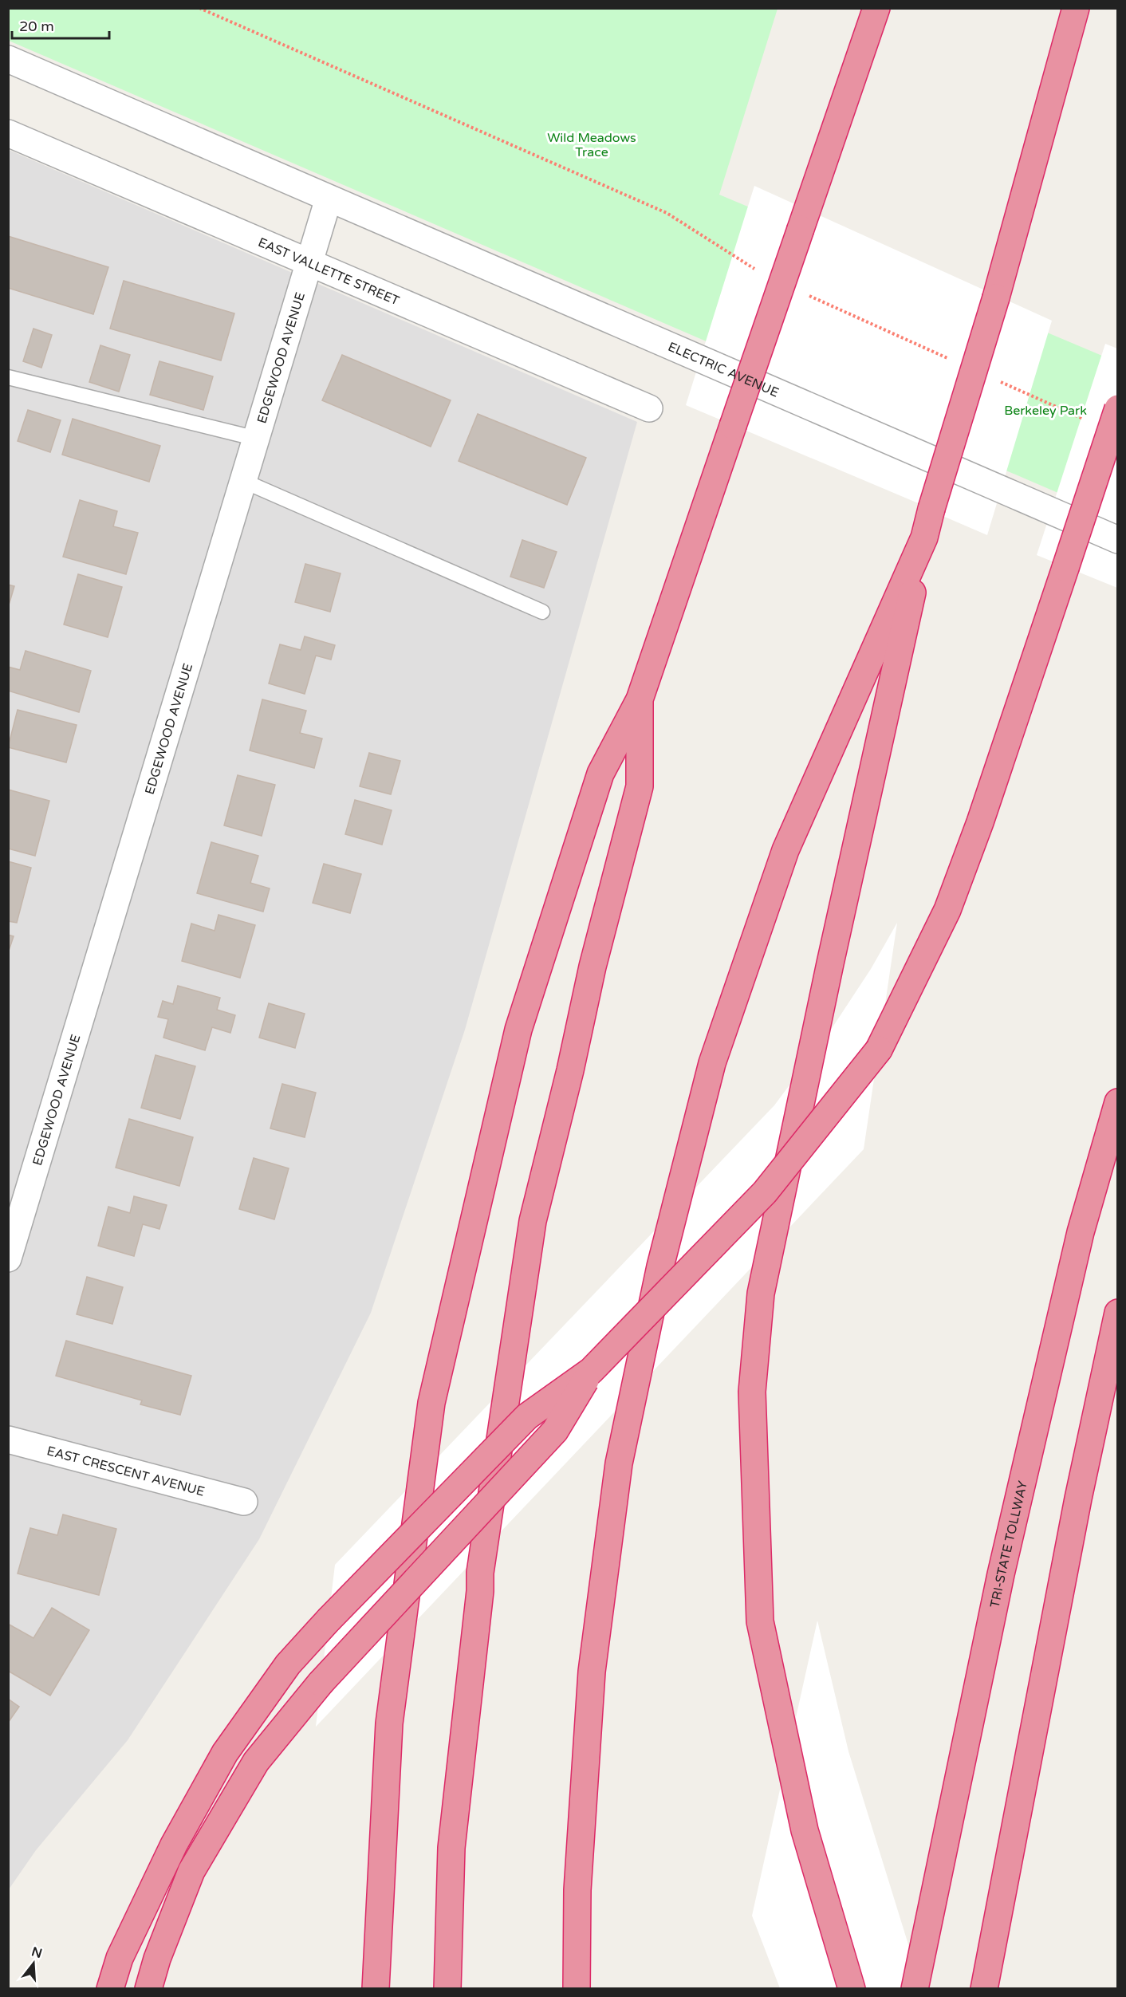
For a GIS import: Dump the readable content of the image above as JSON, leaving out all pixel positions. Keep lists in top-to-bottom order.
{
  "streets": {
    "highway": ["TRI-STATE TOLLWAY"],
    "street": [
      "EAST VALLETTE STREET",
      "EDGEWOOD AVENUE",
      "ELECTRIC AVENUE",
      "EAST CRESCENT AVENUE"
    ]
  },
  "crossings": [
    ["EAST VALLETTE STREET", "EDGEWOOD AVENUE"],
    ["EDGEWOOD AVENUE", "ELECTRIC AVENUE"]
  ],
  "parks": ["Wild Meadows Trace", "Berkeley Park"],
  "scale_bar": "20 m",
  "north": "top"
}
